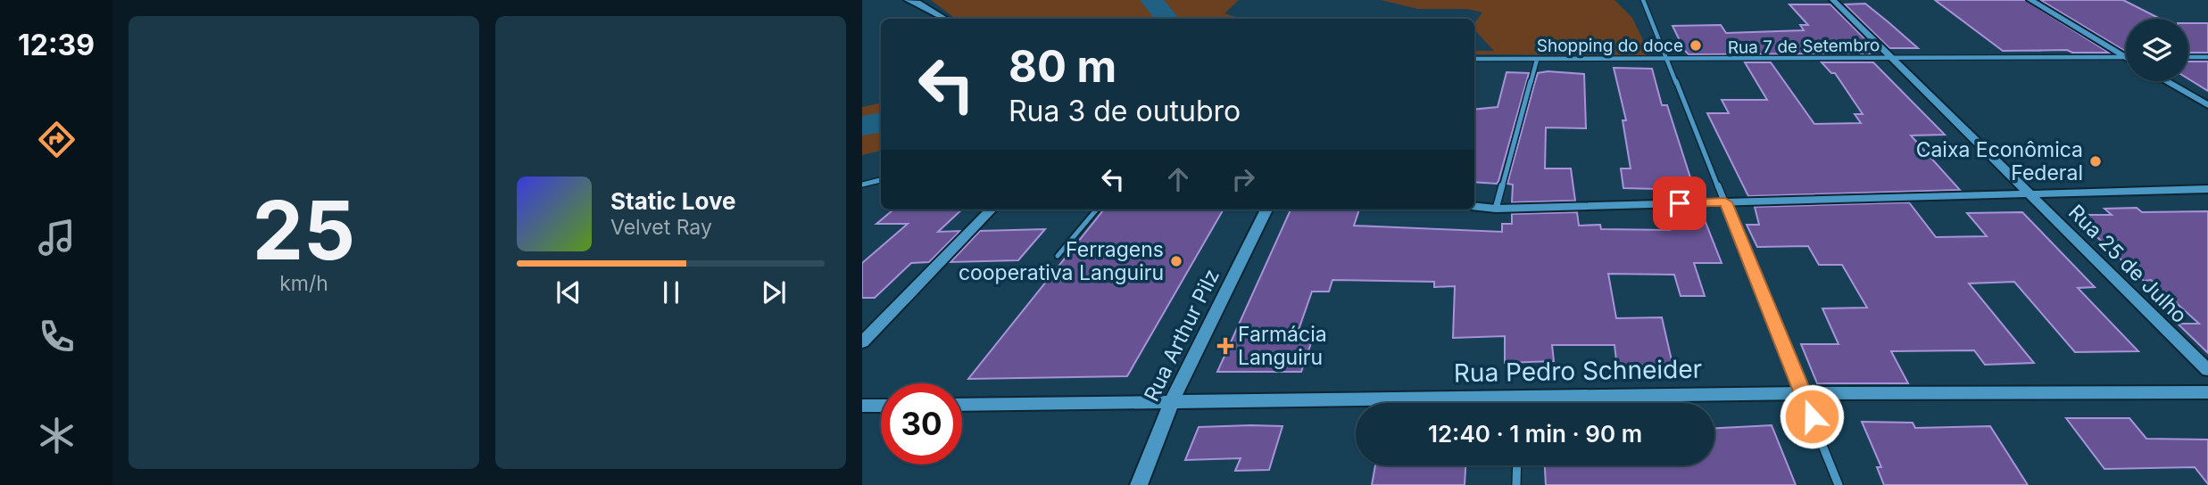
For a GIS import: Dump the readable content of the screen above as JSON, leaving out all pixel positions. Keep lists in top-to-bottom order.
{
  "streets": {
    "main road": ["Rua 25 de Julho", "Rua Arthur Pilz", "Rua Pedro Schneider"],
    "street": ["Rua 7 de Setembro"]
  },
  "crossings": [
    ["Rua 7 de Setembro", "Rua 25 de Julho"],
    ["Rua Arthur Pilz", "Rua Pedro Schneider"]
  ],
  "places": {
    "other": ["Shopping do doce", "Caixa Econômica Federal", "Ferragens cooperativa Languiru"],
    "health": ["Farmácia Languiru"]
  },
  "page": {
    "tabs": "12:39",
    "tile": ["25", "km/h"],
    "turn": ["80 m", "Rua 3 de outubro"],
    "song": ["Static Love", "Velvet Ray"],
    "limit": "30",
    "trip": "12:40 · 1 min · 90 m"
  }
}
